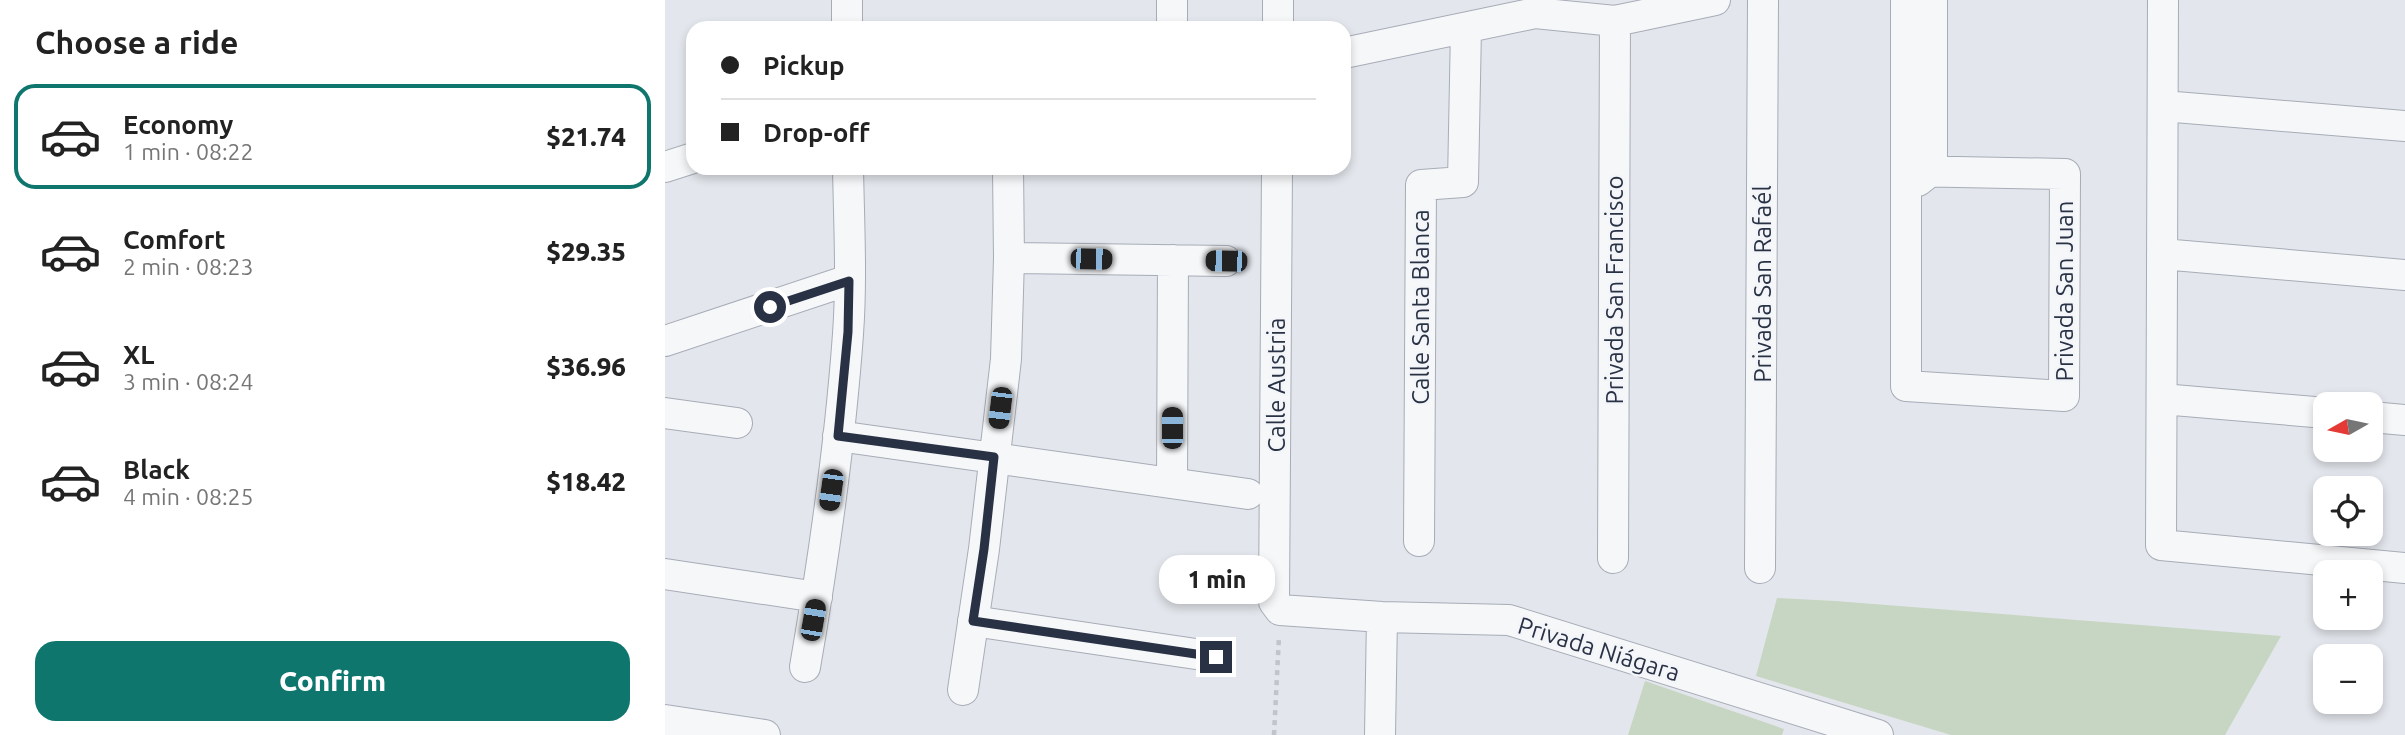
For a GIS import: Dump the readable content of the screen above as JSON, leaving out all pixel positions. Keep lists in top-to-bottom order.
{
  "streets": {
    "street": [
      "Privada San Rafaél",
      "Privada San Francisco",
      "Privada San Juan",
      "Calle Santa Blanca",
      "Calle Austria",
      "Privada Niágara"
    ]
  },
  "crossings": [
    ["Calle Austria", "Privada Niágara"]
  ],
  "north": "left",
  "page": {
    "heading": "Choose a ride",
    "banner": ["Pickup", "Drop-off"],
    "list": [
      {
        "name": "Economy",
        "note": "1 min · 08:22",
        "value": "$21.74"
      },
      {
        "name": "Comfort",
        "note": "2 min · 08:23",
        "value": "$29.35"
      },
      {
        "name": "XL",
        "note": "3 min · 08:24",
        "value": "$36.96"
      },
      {
        "name": "Black",
        "note": "4 min · 08:25",
        "value": "$18.42"
      }
    ],
    "map_buttons": ["+", "−"],
    "bubble": "1 min",
    "buttons": "Confirm"
  }
}
